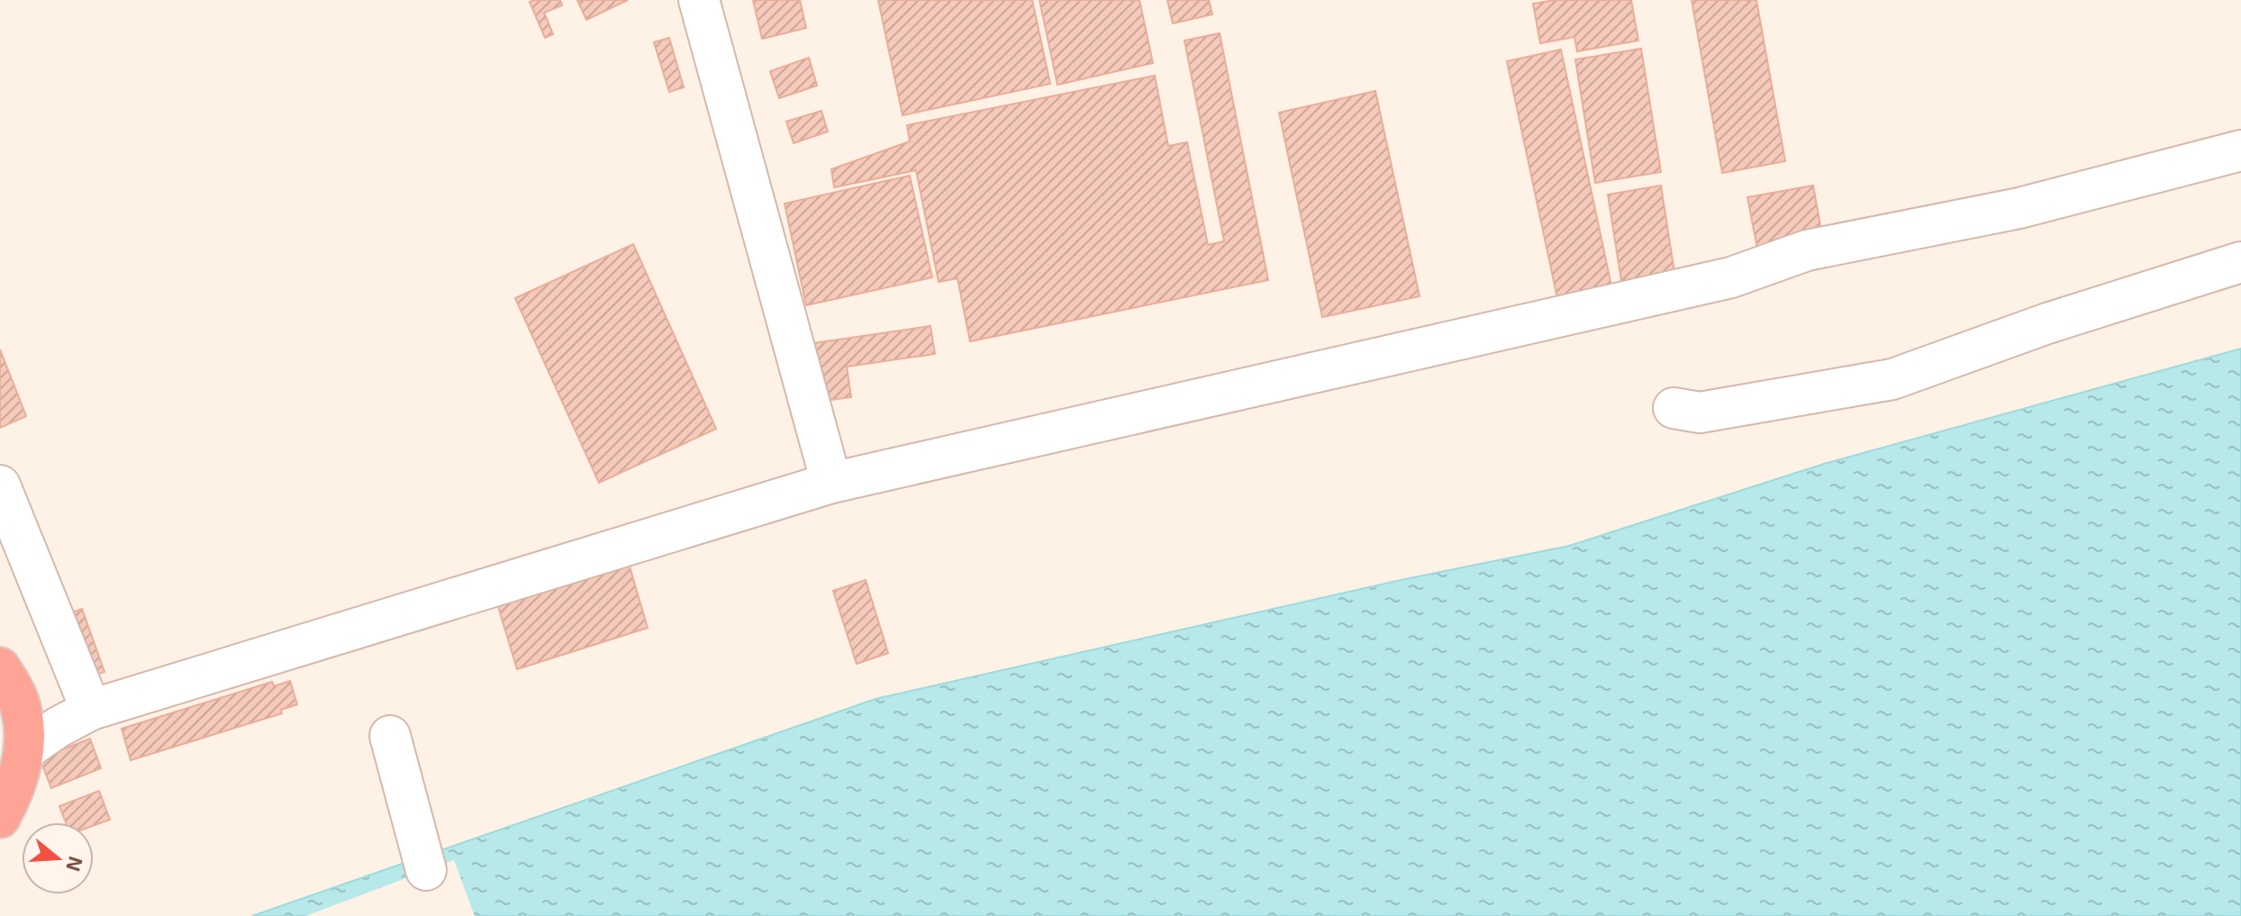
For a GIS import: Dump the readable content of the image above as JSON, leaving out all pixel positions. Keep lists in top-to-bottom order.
{
  "north": "right"
}
